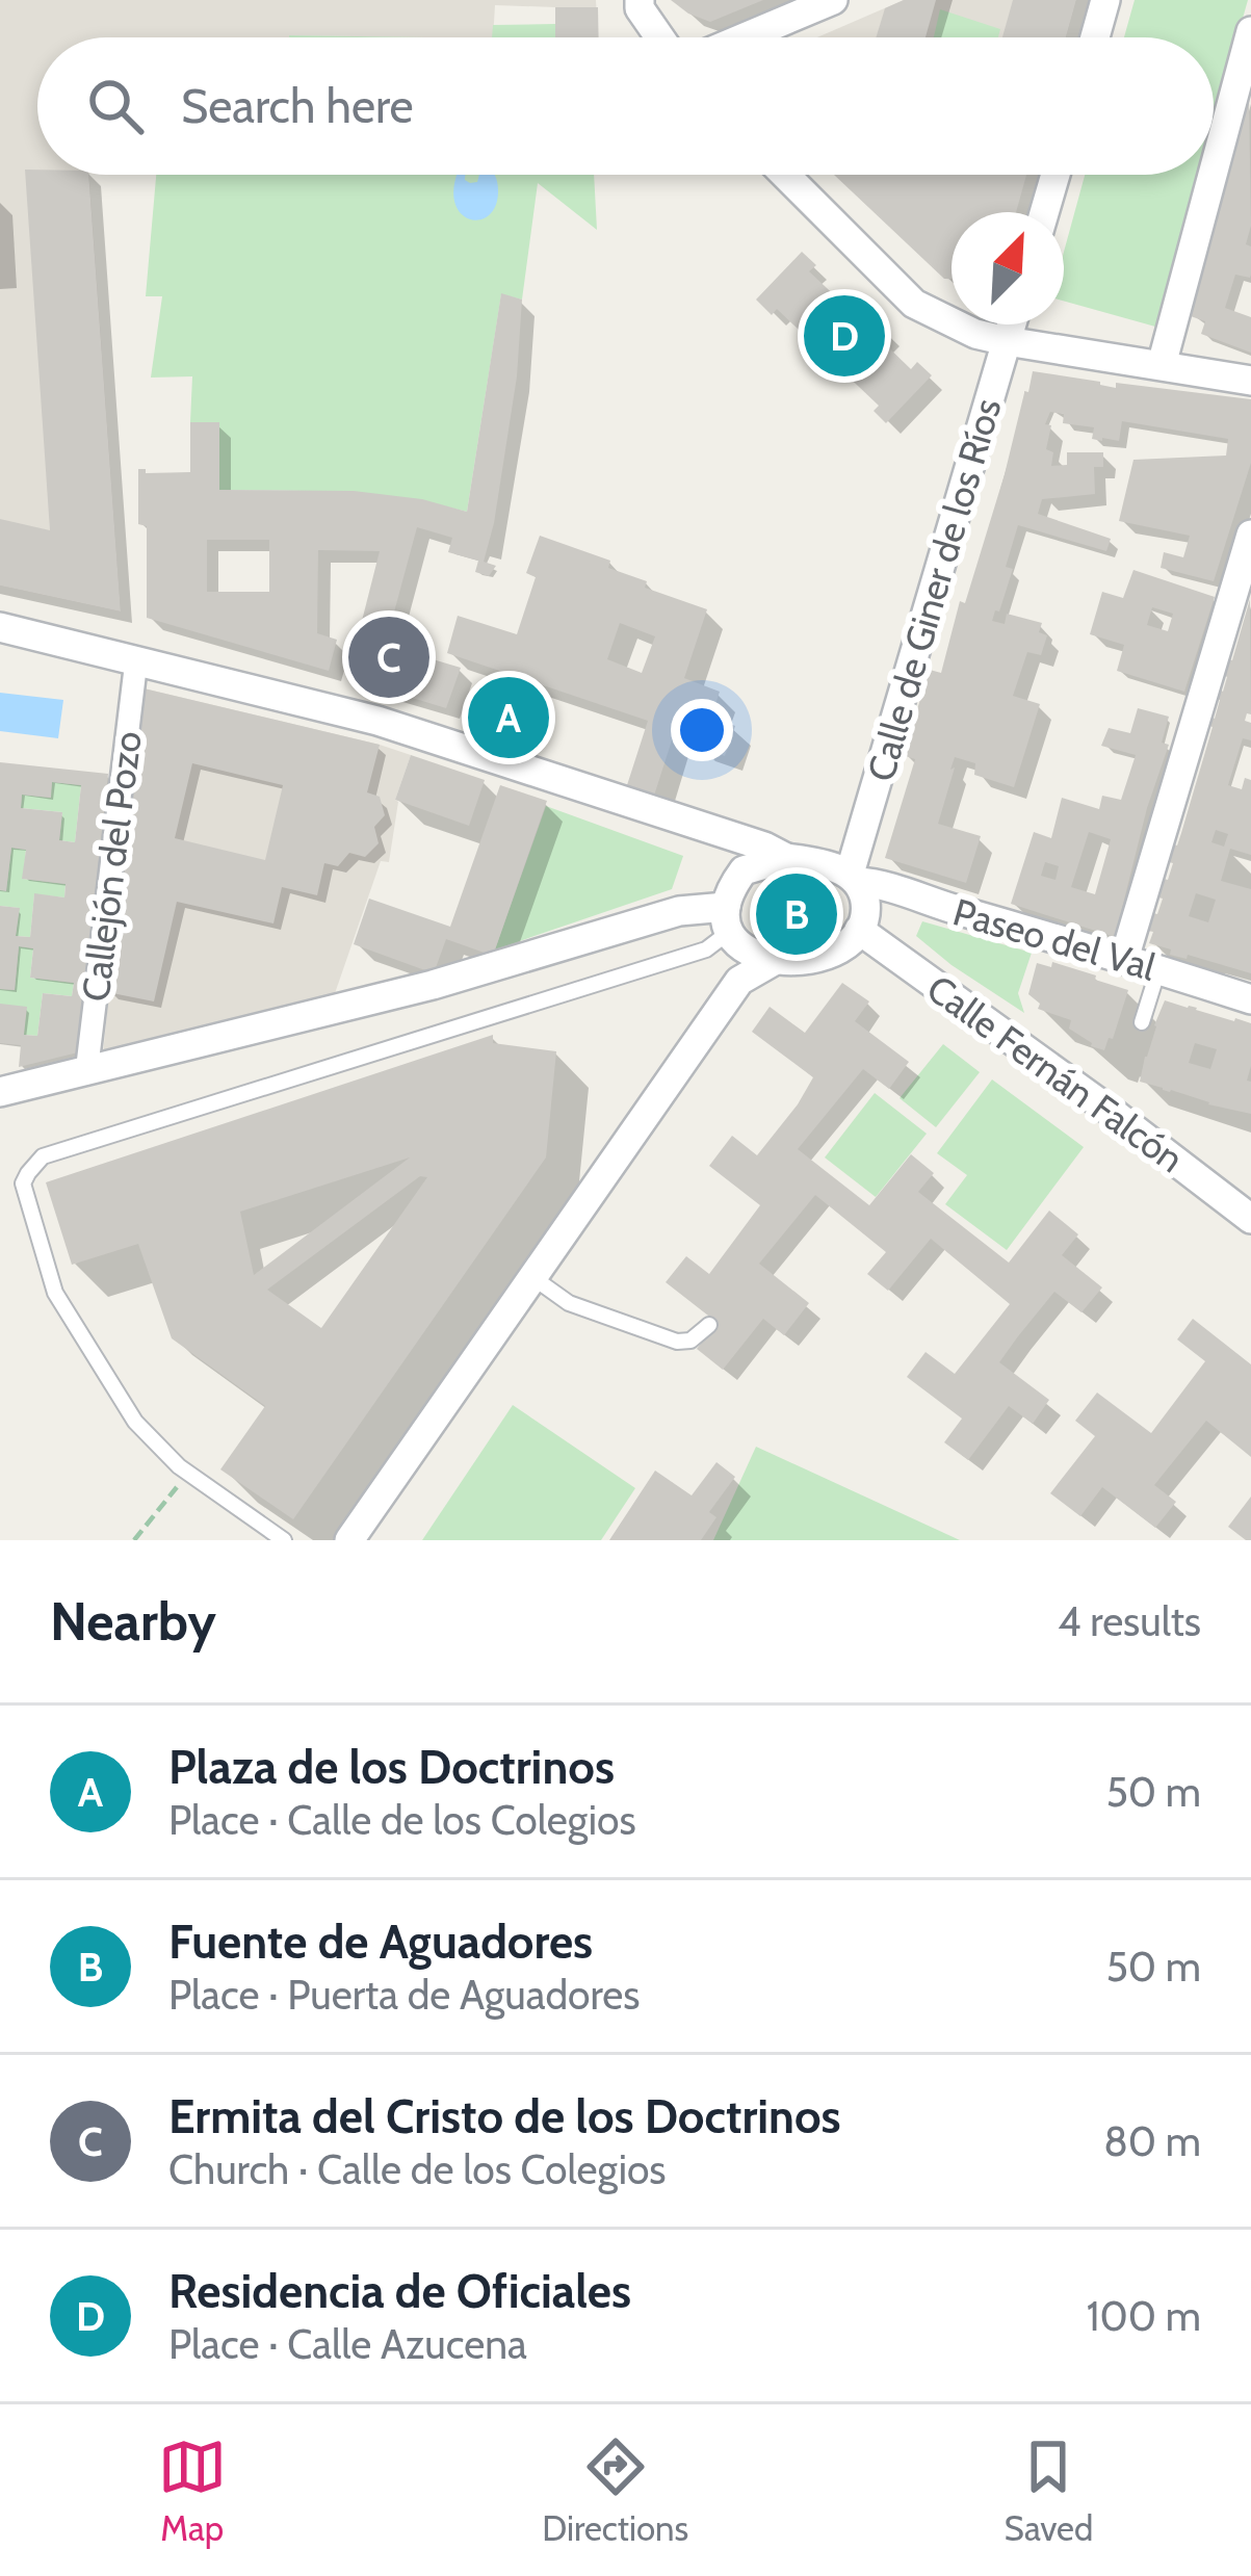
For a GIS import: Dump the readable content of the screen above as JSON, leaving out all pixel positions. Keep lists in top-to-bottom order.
{
  "streets": {
    "street": [
      "Calle de Giner de los Ríos",
      "Callejón del Pozo",
      "Paseo del Val",
      "Calle Fernán Falcón"
    ]
  },
  "crossings": [
    ["Calle de Giner de los Ríos", "Paseo del Val"],
    ["Calle de Giner de los Ríos", "Calle Fernán Falcón"],
    ["Paseo del Val", "Calle Fernán Falcón"]
  ],
  "north": "top right",
  "page": {
    "search": "Search here",
    "pins": [
      "D",
      "C",
      "A",
      "B"
    ],
    "heading": ["Nearby", "4 results"],
    "list": [
      {
        "mark": "A",
        "name": "Plaza de los Doctrinos",
        "note": "Place · Calle de los Colegios",
        "value": "50 m"
      },
      {
        "mark": "B",
        "name": "Fuente de Aguadores",
        "note": "Place · Puerta de Aguadores",
        "value": "50 m"
      },
      {
        "mark": "C",
        "name": "Ermita del Cristo de los Doctrinos",
        "note": "Church · Calle de los Colegios",
        "value": "80 m"
      },
      {
        "mark": "D",
        "name": "Residencia de Oficiales",
        "note": "Place · Calle Azucena",
        "value": "100 m"
      }
    ],
    "nav": ["Map", "Directions", "Saved"]
  }
}
